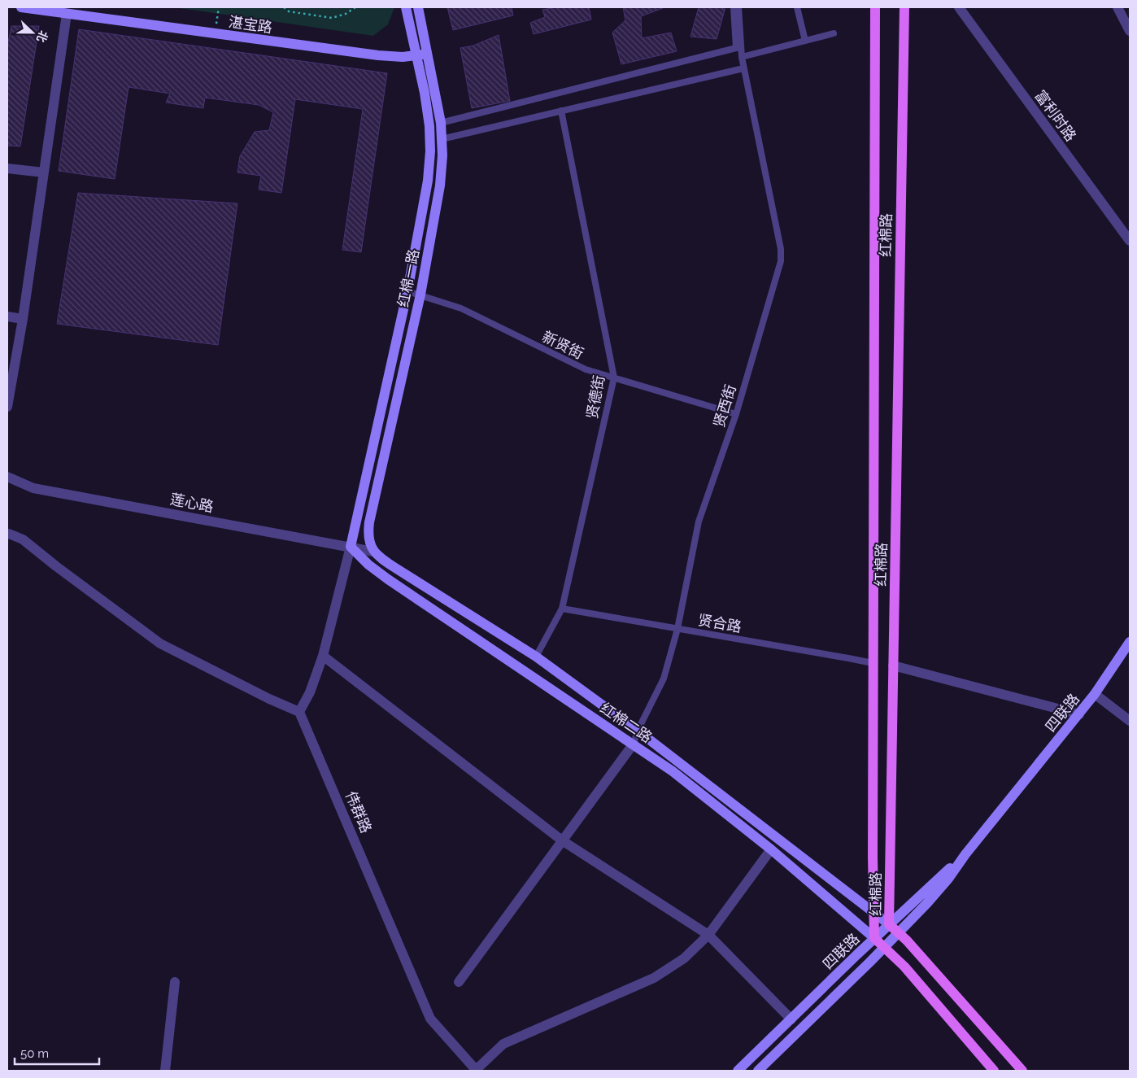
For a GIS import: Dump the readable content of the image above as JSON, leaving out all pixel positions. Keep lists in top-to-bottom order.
{
  "streets": {
    "main road": [
      "湛宝路",
      "红棉路",
      "红棉一路",
      "四联路",
      "红棉二路"
    ],
    "street": ["富利时路", "莲心路", "伟群路"],
    "lane": [
      "新贤街",
      "贤德街",
      "贤西街",
      "贤合路"
    ]
  },
  "crossings": [
    ["湛宝路", "红棉一路"],
    ["红棉路", "贤合路"],
    ["红棉路", "四联路"],
    ["红棉路", "红棉二路"],
    ["红棉一路", "新贤街"],
    ["红棉一路", "莲心路"],
    ["红棉一路", "红棉二路"],
    ["新贤街", "贤德街"],
    ["新贤街", "贤西街"],
    ["贤德街", "贤合路"],
    ["贤德街", "红棉二路"],
    ["贤西街", "贤合路"],
    ["贤西街", "红棉二路"],
    ["莲心路", "红棉二路"],
    ["四联路", "红棉二路"]
  ],
  "scale_bar": "50 m",
  "north": "right"
}
